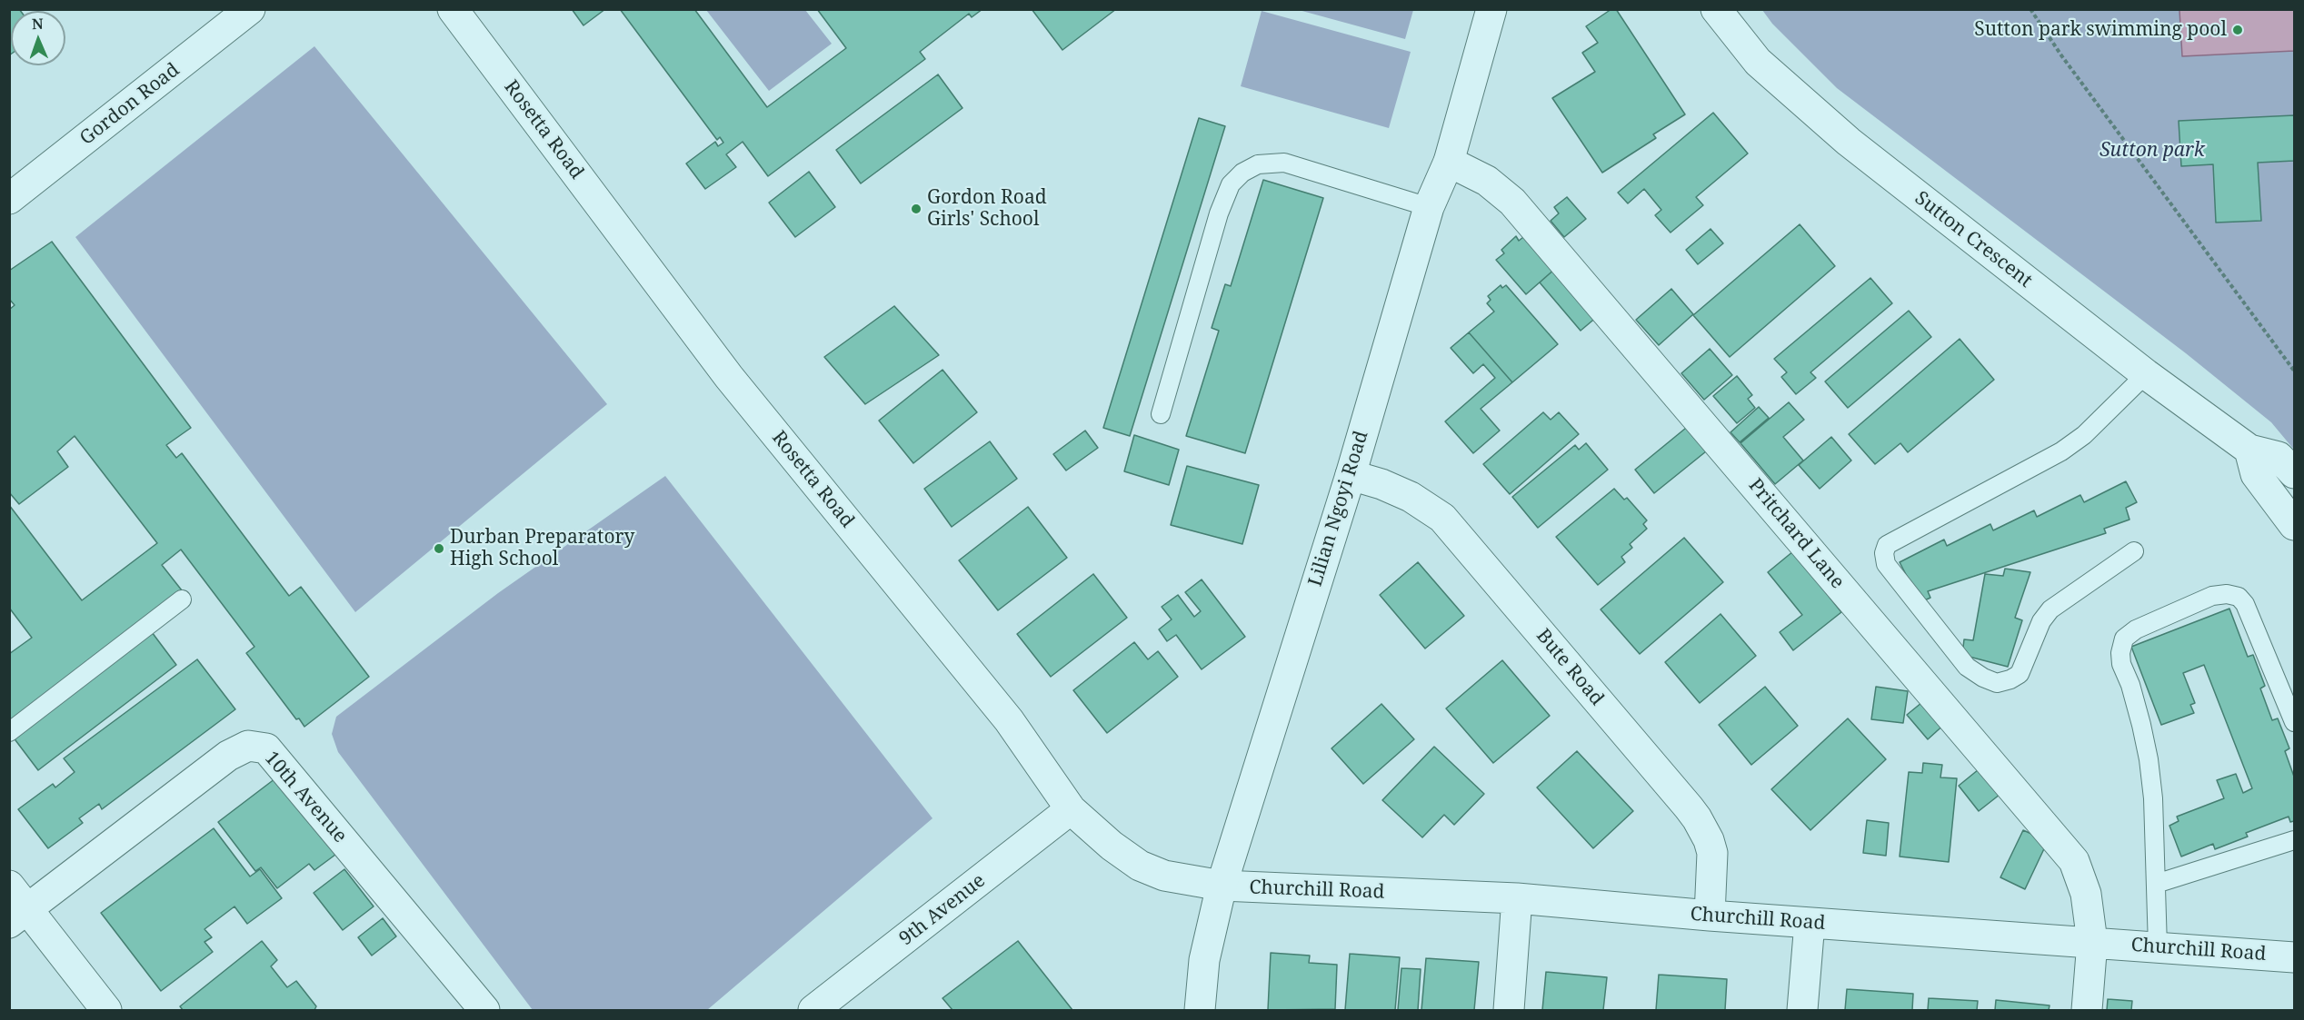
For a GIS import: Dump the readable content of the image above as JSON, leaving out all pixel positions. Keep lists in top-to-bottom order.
{
  "streets": {
    "street": [
      "Gordon Road",
      "Rosetta Road",
      "Sutton Crescent",
      "Lilian Ngoyi Road",
      "Pritchard Lane",
      "Bute Road",
      "10th Avenue",
      "Churchill Road",
      "9th Avenue"
    ]
  },
  "crossings": [
    ["Rosetta Road", "Lilian Ngoyi Road"],
    ["Rosetta Road", "Churchill Road"],
    ["Rosetta Road", "9th Avenue"],
    ["Lilian Ngoyi Road", "Pritchard Lane"],
    ["Lilian Ngoyi Road", "Bute Road"],
    ["Lilian Ngoyi Road", "Churchill Road"],
    ["Pritchard Lane", "Churchill Road"],
    ["Bute Road", "Churchill Road"]
  ],
  "parks": ["Sutton park"],
  "places": ["Sutton park swimming pool", "Gordon Road Girls' School", "Durban Preparatory High School"],
  "north": "top"
}
